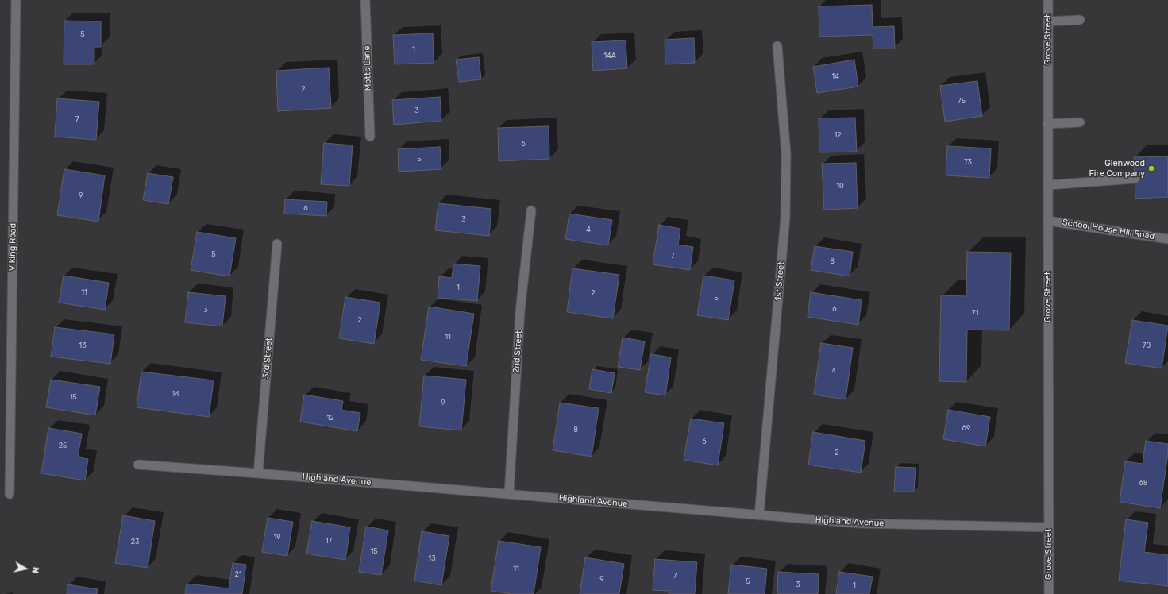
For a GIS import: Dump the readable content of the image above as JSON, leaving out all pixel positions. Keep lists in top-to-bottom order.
{
  "streets": {
    "street": [
      "Grove Street",
      "Motts Lane",
      "School House Hill Road",
      "Viking Road",
      "1st Street",
      "2nd Street",
      "3rd Street",
      "Highland Avenue"
    ]
  },
  "crossings": [
    ["Grove Street", "School House Hill Road"],
    ["Grove Street", "Highland Avenue"],
    ["1st Street", "Highland Avenue"],
    ["2nd Street", "Highland Avenue"],
    ["3rd Street", "Highland Avenue"]
  ],
  "places": ["Glenwood Fire Company"],
  "house_numbers": [
    "5",
    "1",
    "14A",
    "14",
    "2",
    "75",
    "3",
    "7",
    "12",
    "6",
    "5",
    "73",
    "10",
    "9",
    "6",
    "3",
    "4",
    "5",
    "7",
    "8",
    "1",
    "11",
    "2",
    "5",
    "6",
    "3",
    "71",
    "2",
    "11",
    "13",
    "70",
    "4",
    "14",
    "15",
    "9",
    "12",
    "69",
    "8",
    "6",
    "25",
    "2",
    "68",
    "19",
    "17",
    "23",
    "15",
    "13",
    "11",
    "21",
    "7",
    "9",
    "5",
    "3",
    "1"
  ],
  "north": "right"
}
